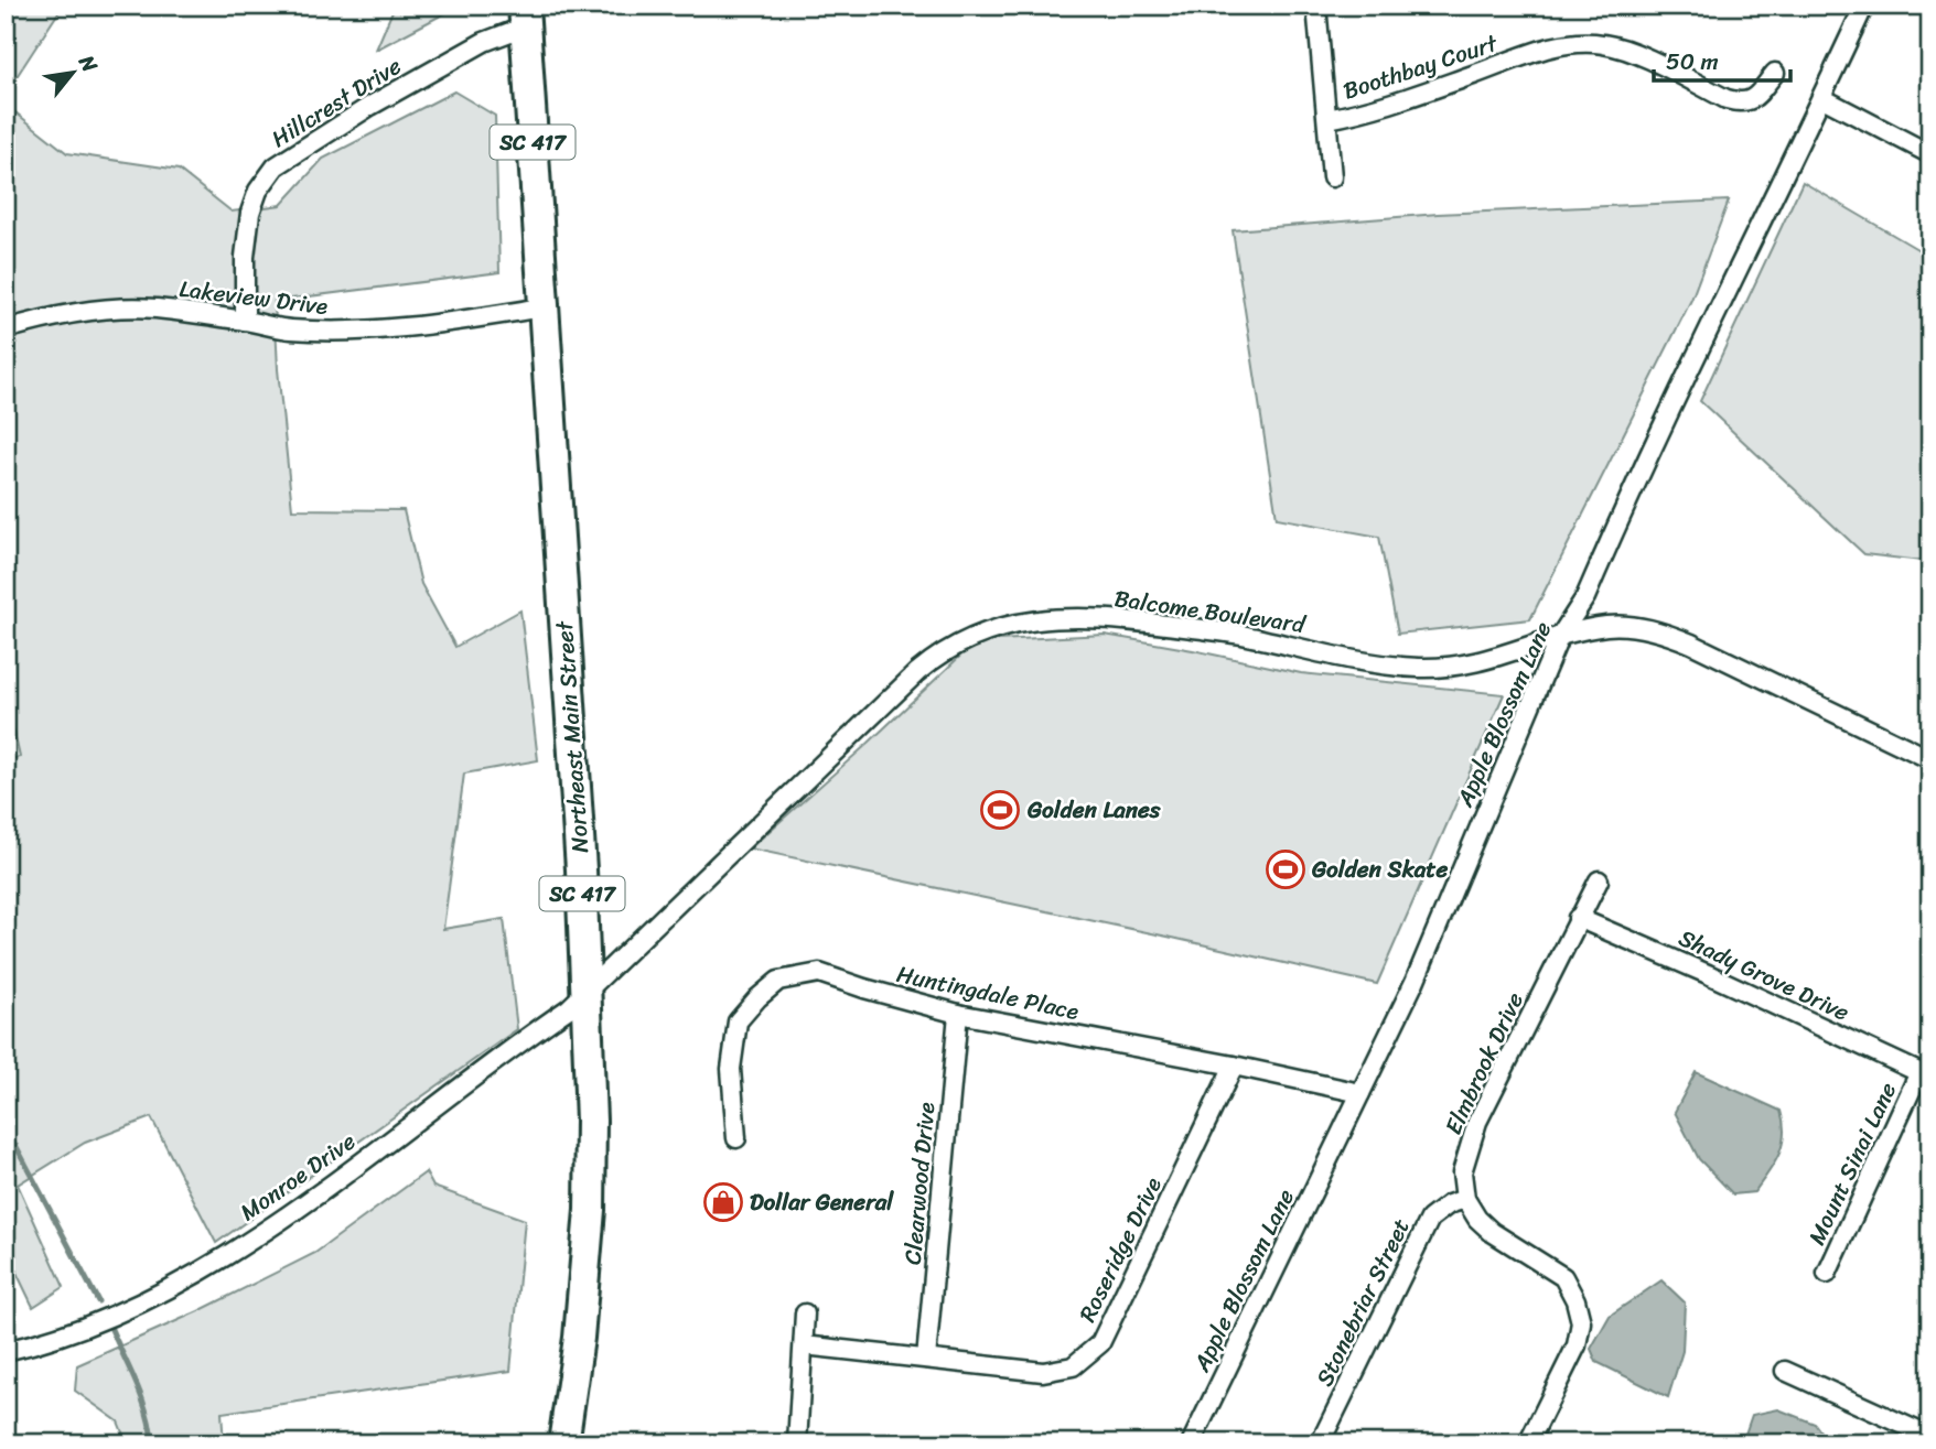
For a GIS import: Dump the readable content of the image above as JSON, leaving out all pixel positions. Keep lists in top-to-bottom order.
{
  "streets": {
    "main road": ["SC 417", "Northeast Main Street"],
    "street": [
      "Boothbay Court",
      "Hillcrest Drive",
      "Lakeview Drive",
      "Balcome Boulevard",
      "Apple Blossom Lane",
      "Shady Grove Drive",
      "Huntingdale Place",
      "Elmbrook Drive",
      "Mount Sinai Lane",
      "Monroe Drive",
      "Clearwood Drive",
      "Roseridge Drive",
      "Stonebriar Street"
    ]
  },
  "crossings": [
    ["Hillcrest Drive", "SC 417"],
    ["Hillcrest Drive", "Lakeview Drive"],
    ["SC 417", "Lakeview Drive"],
    ["SC 417", "Northeast Main Street"],
    ["Lakeview Drive", "Northeast Main Street"],
    ["Balcome Boulevard", "Apple Blossom Lane"],
    ["Balcome Boulevard", "Northeast Main Street"],
    ["Balcome Boulevard", "Monroe Drive"],
    ["Apple Blossom Lane", "Huntingdale Place"],
    ["Northeast Main Street", "Monroe Drive"],
    ["Shady Grove Drive", "Elmbrook Drive"],
    ["Shady Grove Drive", "Mount Sinai Lane"],
    ["Huntingdale Place", "Clearwood Drive"],
    ["Huntingdale Place", "Roseridge Drive"],
    ["Elmbrook Drive", "Stonebriar Street"],
    ["Clearwood Drive", "Roseridge Drive"]
  ],
  "places": {
    "sports": ["Golden Lanes", "Golden Skate"],
    "shop": ["Dollar General"]
  },
  "scale_bar": "50 m",
  "north": "top right"
}
